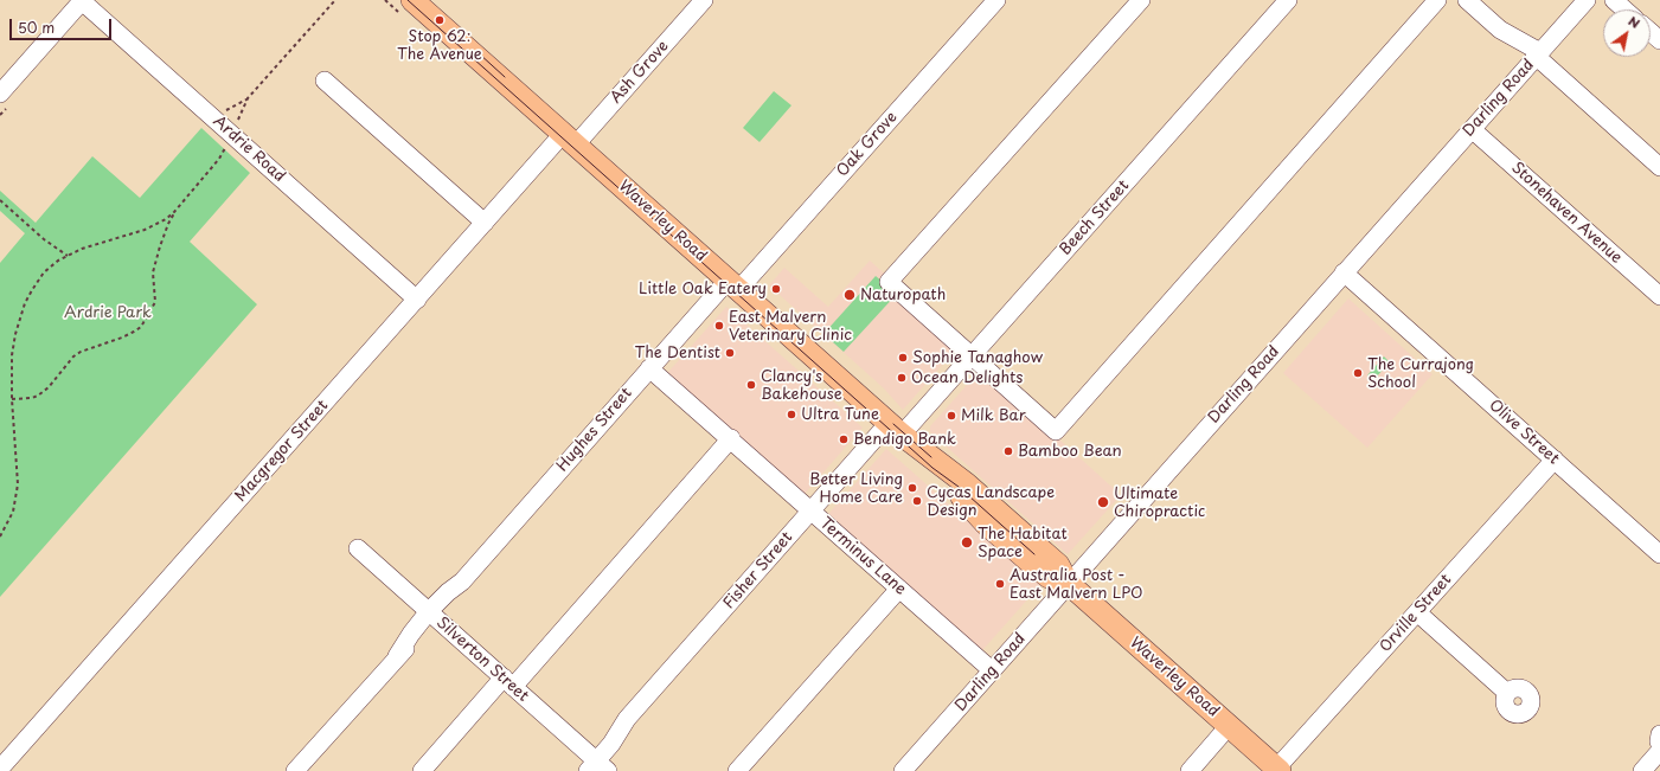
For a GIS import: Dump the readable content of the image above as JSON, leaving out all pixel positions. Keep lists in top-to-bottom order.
{
  "streets": {
    "main road": ["Waverley Road"],
    "street": [
      "Ash Grove",
      "Darling Road",
      "Oak Grove",
      "Ardrie Road",
      "Stonehaven Avenue",
      "Beech Street",
      "Hughes Street",
      "Olive Street",
      "Macgregor Street",
      "Terminus Lane",
      "Fisher Street",
      "Orville Street",
      "Silverton Street"
    ]
  },
  "crossings": [
    ["Ash Grove", "Waverley Road"],
    ["Ash Grove", "Macgregor Street"],
    ["Darling Road", "Stonehaven Avenue"],
    ["Darling Road", "Waverley Road"],
    ["Darling Road", "Olive Street"],
    ["Darling Road", "Terminus Lane"],
    ["Oak Grove", "Waverley Road"],
    ["Oak Grove", "Hughes Street"],
    ["Ardrie Road", "Macgregor Street"],
    ["Beech Street", "Waverley Road"],
    ["Beech Street", "Fisher Street"],
    ["Waverley Road", "Hughes Street"],
    ["Waverley Road", "Macgregor Street"],
    ["Waverley Road", "Fisher Street"],
    ["Waverley Road", "Orville Street"],
    ["Hughes Street", "Terminus Lane"],
    ["Hughes Street", "Silverton Street"],
    ["Olive Street", "Orville Street"],
    ["Terminus Lane", "Fisher Street"],
    ["Fisher Street", "Silverton Street"]
  ],
  "parks": ["Ardrie Park"],
  "places": [
    "Stop 62: The Avenue",
    "Little Oak Eatery",
    "Naturopath",
    "East Malvern Veterinary Clinic",
    "The Dentist",
    "Sophie Tanaghow",
    "The Currajong School",
    "Ocean Delights",
    "Clancy's Bakehouse",
    "Ultra Tune",
    "Milk Bar",
    "Bendigo Bank",
    "Bamboo Bean",
    "Better Living Home Care",
    "Cycas Landscape Design",
    "Ultimate Chiropractic",
    "The Habitat Space",
    "Australia Post - East Malvern LPO"
  ],
  "scale_bar": "50 m",
  "north": "top right"
}
